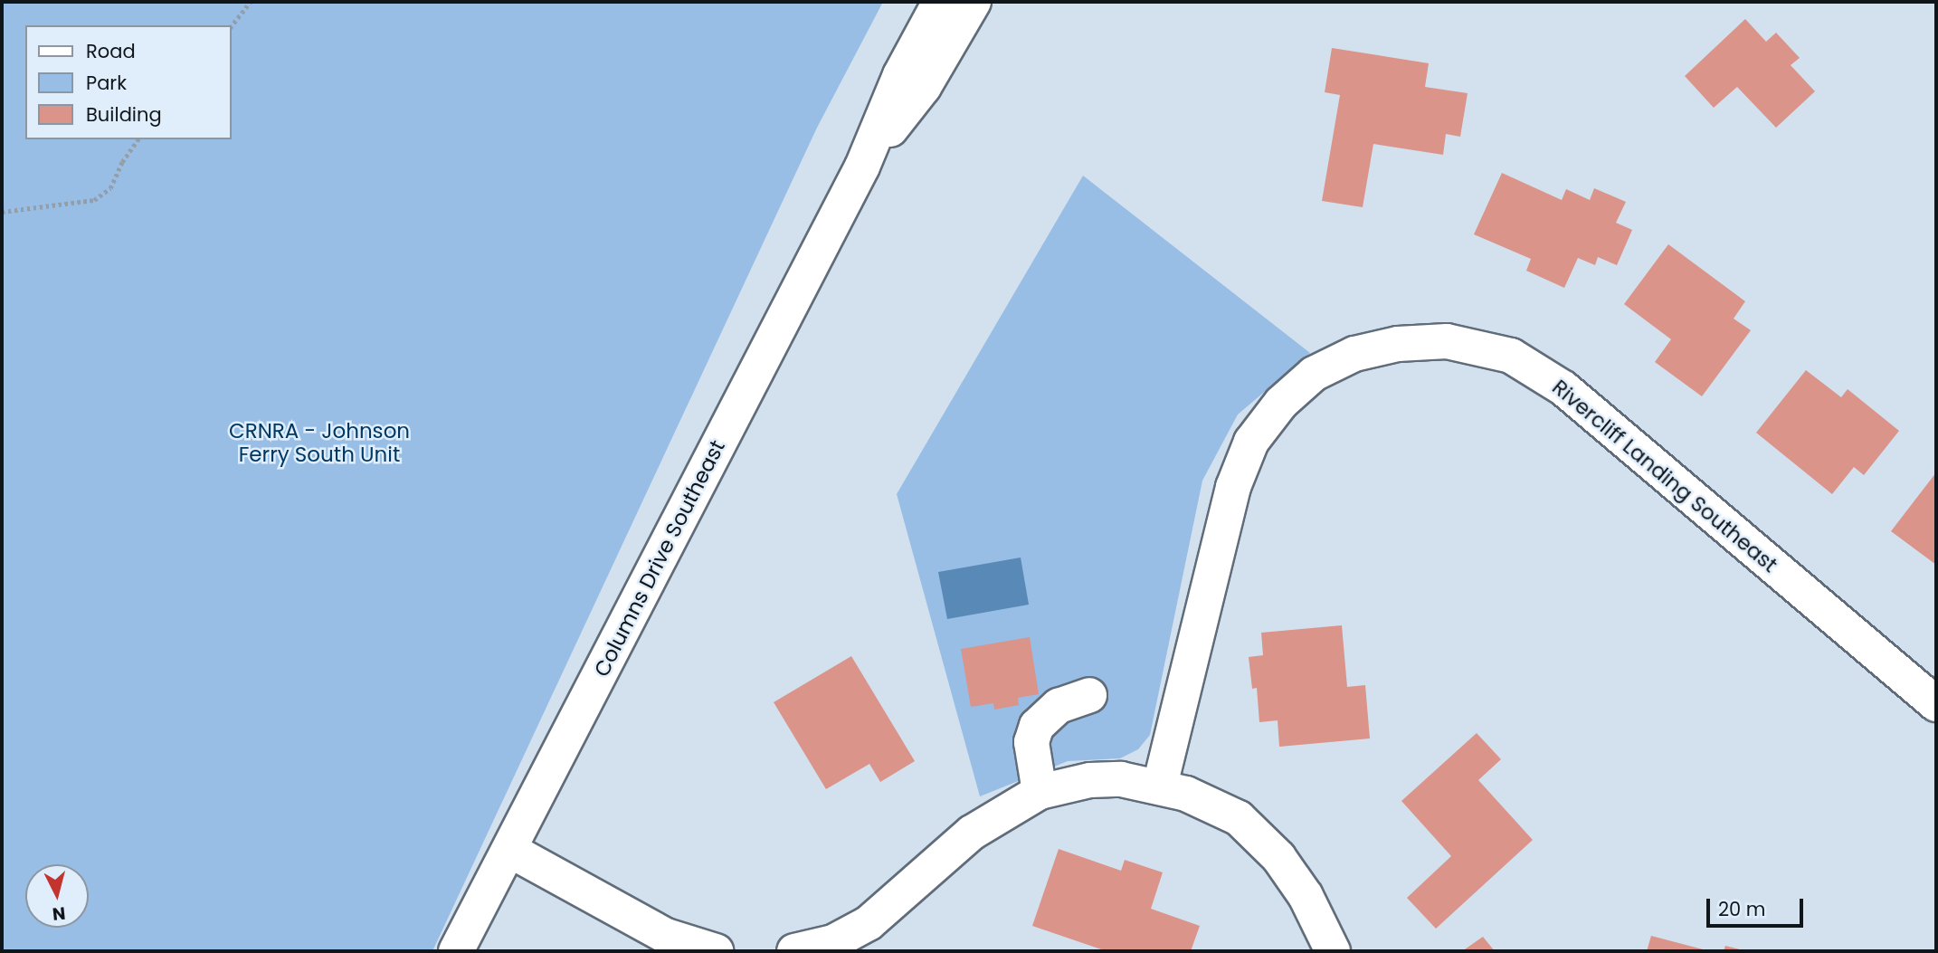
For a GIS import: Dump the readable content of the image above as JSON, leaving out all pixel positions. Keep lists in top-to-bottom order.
{
  "streets": {
    "street": ["Rivercliff Landing Southeast", "Columns Drive Southeast"]
  },
  "parks": ["CRNRA - Johnson Ferry South Unit"],
  "legend": ["Road", "Park", "Building"],
  "scale_bar": "20 m",
  "north": "bottom"
}
